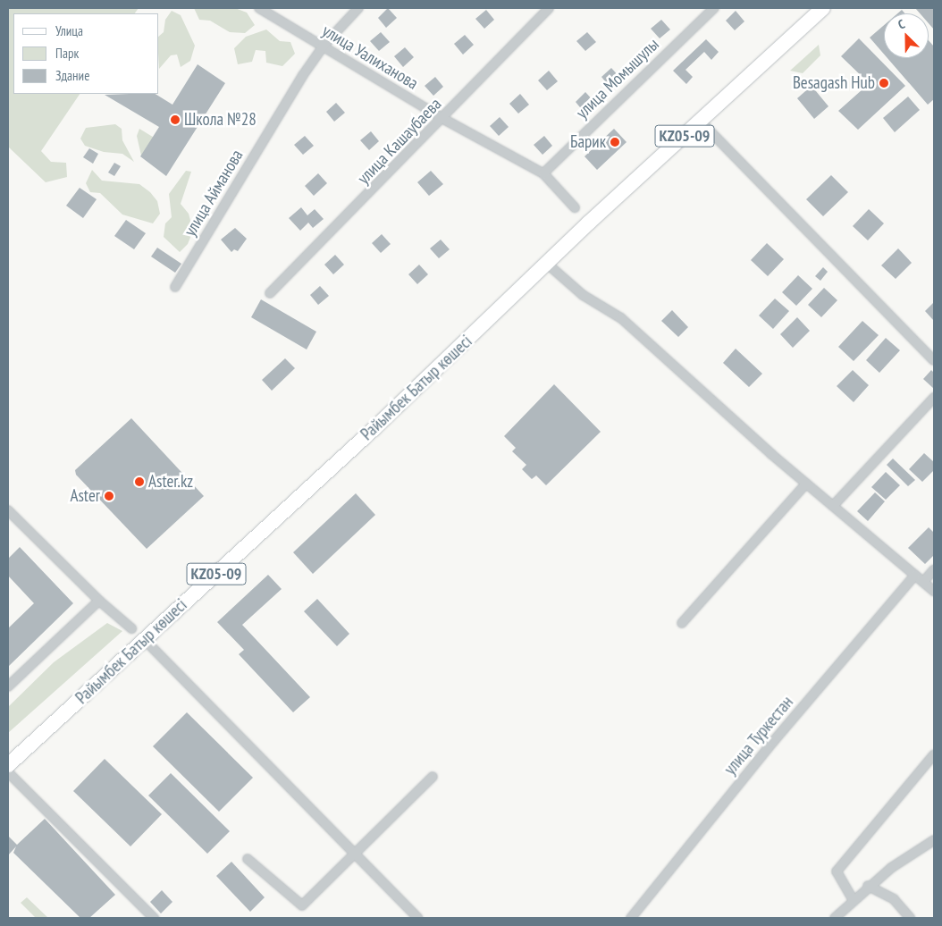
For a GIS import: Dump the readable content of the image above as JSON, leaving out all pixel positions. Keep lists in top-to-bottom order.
{
  "streets": {
    "main road": ["KZ05-09", "Райымбек Батыр көшесі"],
    "street": [
      "улица Уалиханова",
      "улица Момышулы",
      "улица Кашаубаева",
      "улица Айманова",
      "улица Туркестан"
    ]
  },
  "crossings": [
    ["улица Уалиханова", "улица Момышулы"],
    ["улица Уалиханова", "улица Кашаубаева"],
    ["улица Уалиханова", "улица Айманова"]
  ],
  "places": [
    "Besagash Hub",
    "Школа №28",
    "Барик",
    "Aster.kz",
    "Aster"
  ],
  "legend": ["Улица", "Парк", "Здание"],
  "north": "top left"
}
